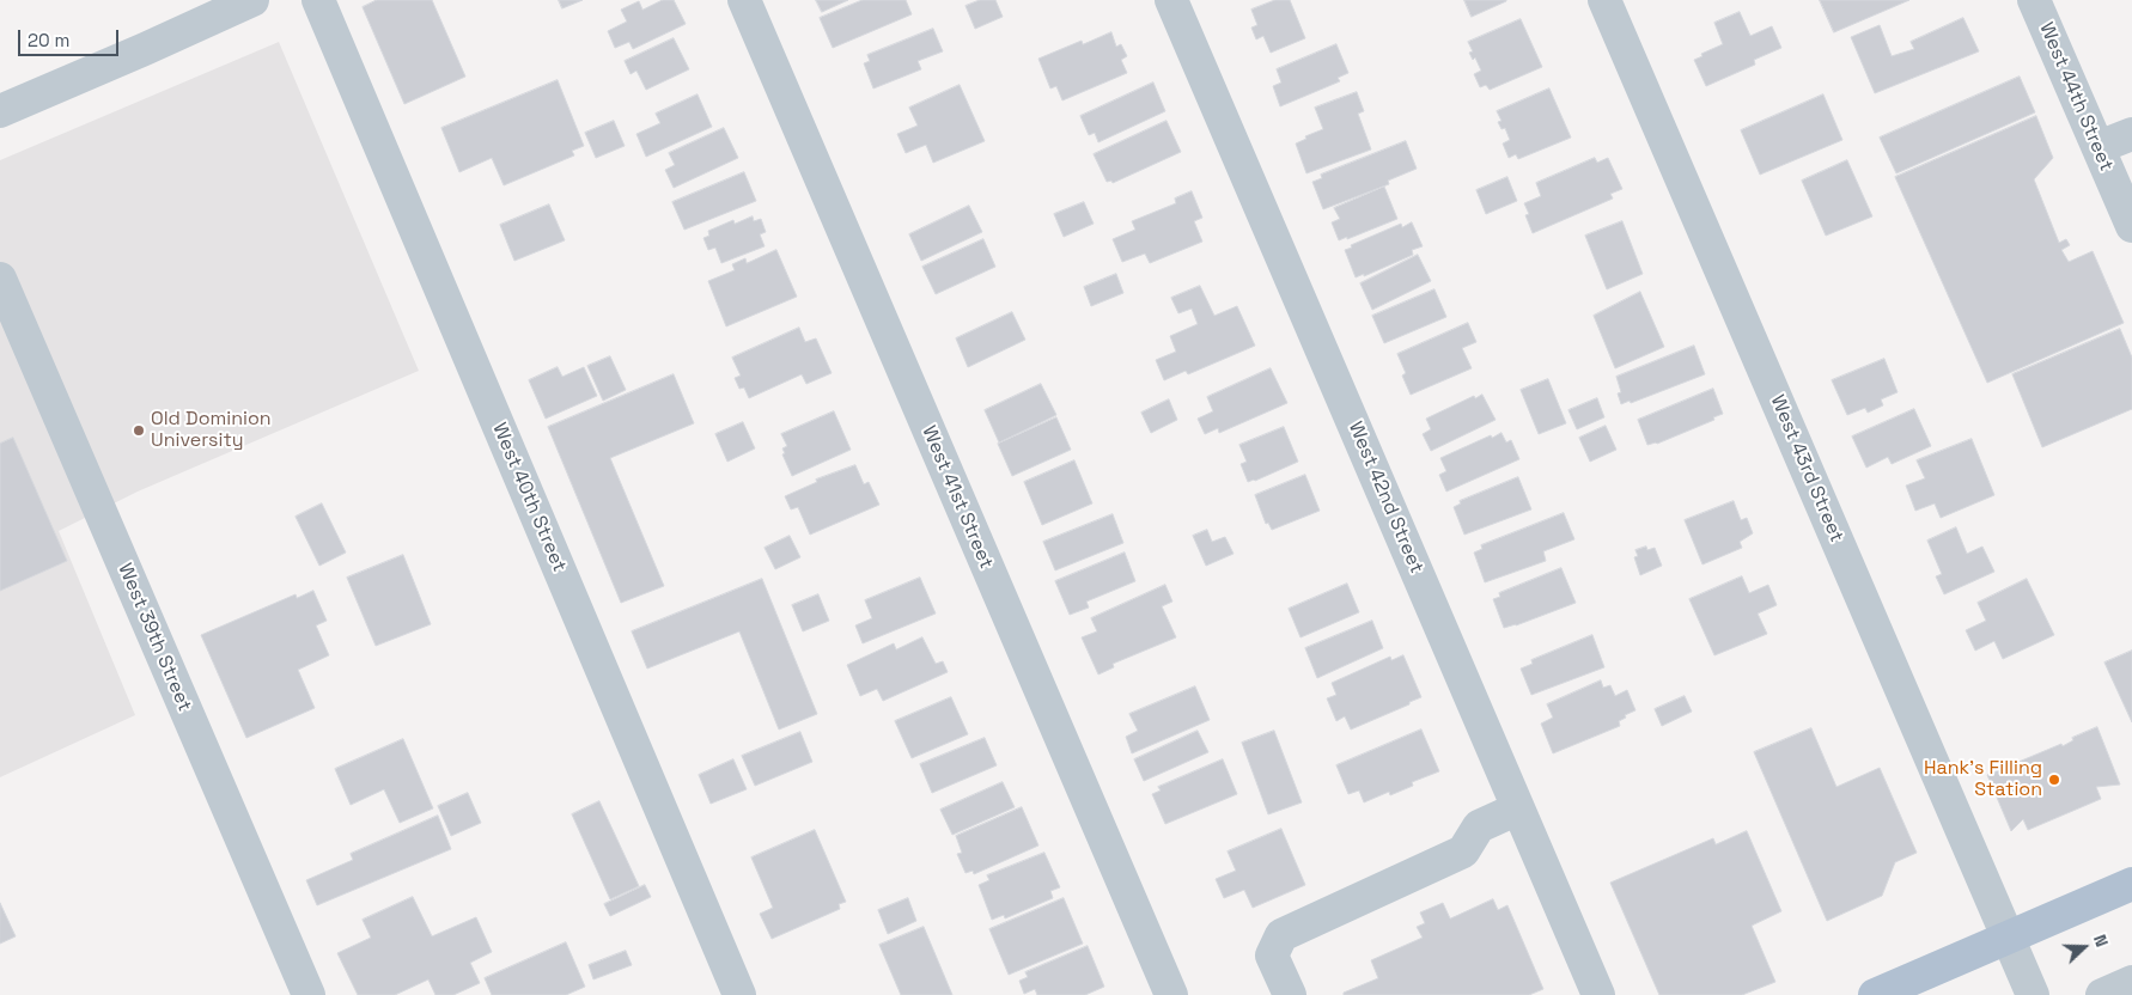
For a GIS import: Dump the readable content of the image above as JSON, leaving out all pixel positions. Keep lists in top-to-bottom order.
{
  "streets": {
    "street": [
      "West 44th Street",
      "West 43rd Street",
      "West 40th Street",
      "West 41st Street",
      "West 42nd Street",
      "West 39th Street"
    ]
  },
  "places": ["Old Dominion University", "Hank's Filling Station"],
  "scale_bar": "20 m",
  "north": "right"
}
